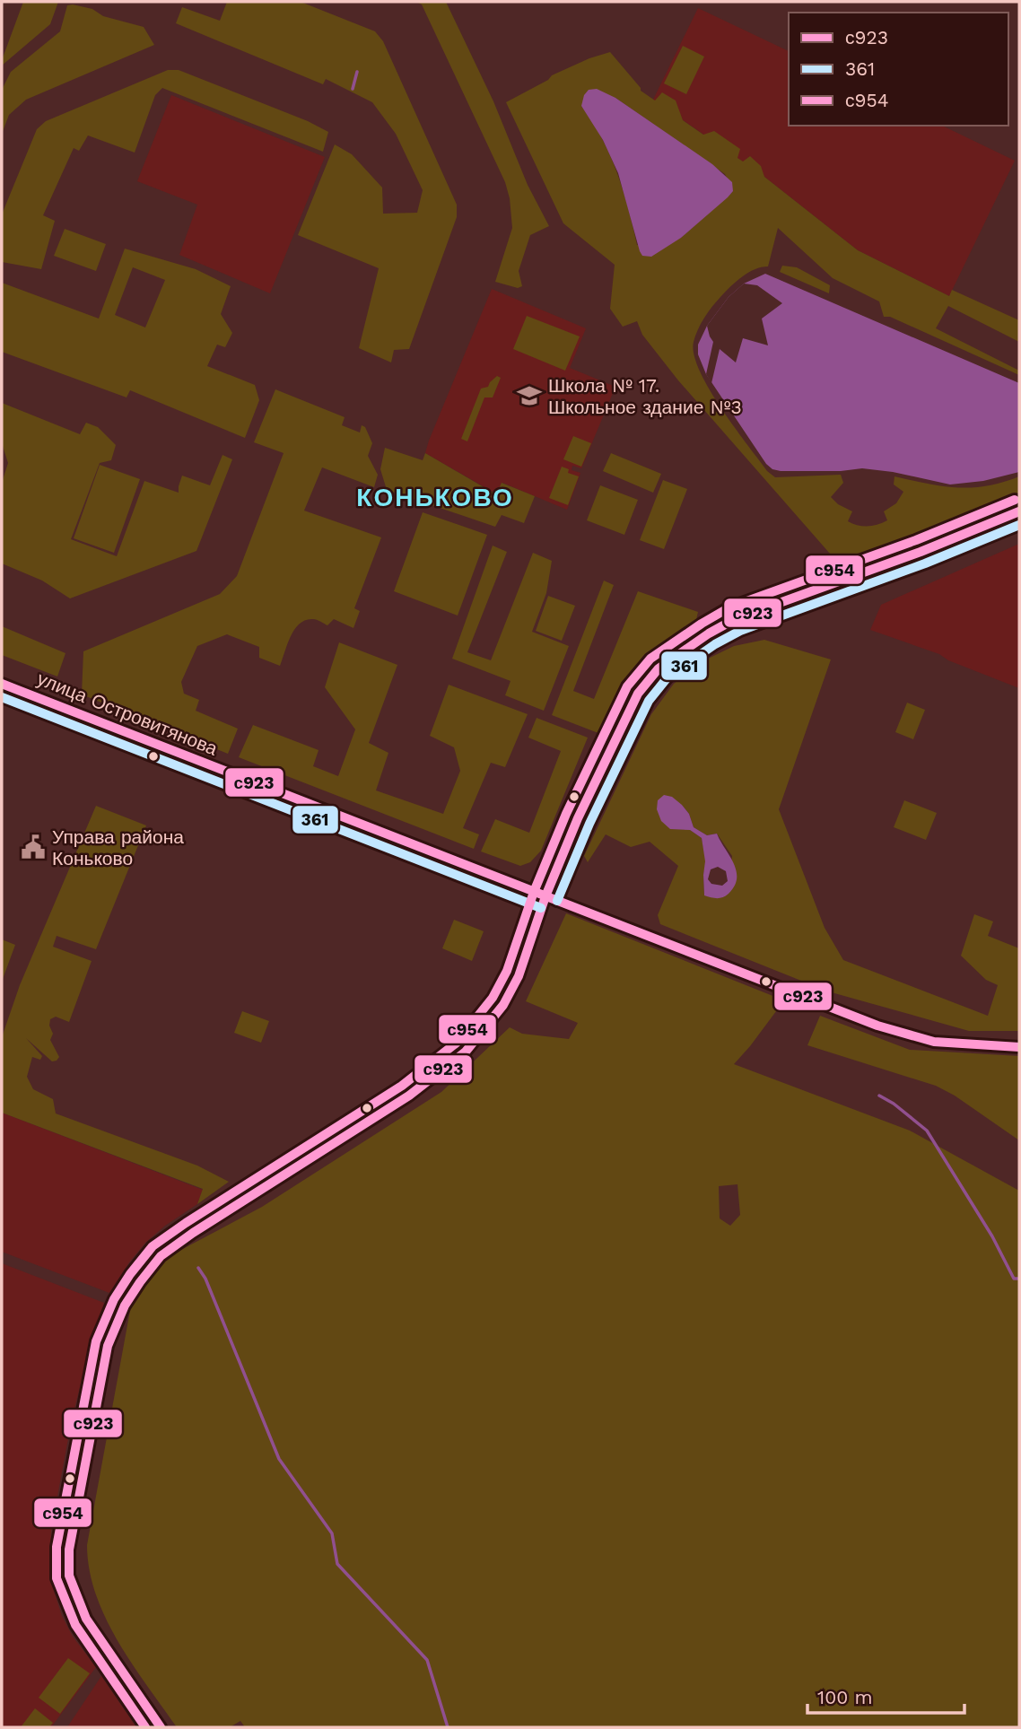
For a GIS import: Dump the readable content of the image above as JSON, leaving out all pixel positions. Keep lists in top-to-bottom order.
{
  "streets": {
    "street": ["улица Островитянова"]
  },
  "districts": ["КОНЬКОВО"],
  "places": {
    "school or university": ["Школа № 17. Школьное здание №3"],
    "public building": ["Управа района Коньково"]
  },
  "lines": ["transit line с954", "transit line с923", "transit line 361"],
  "legend": ["с923", "361", "с954"],
  "scale_bar": "100 m"
}
